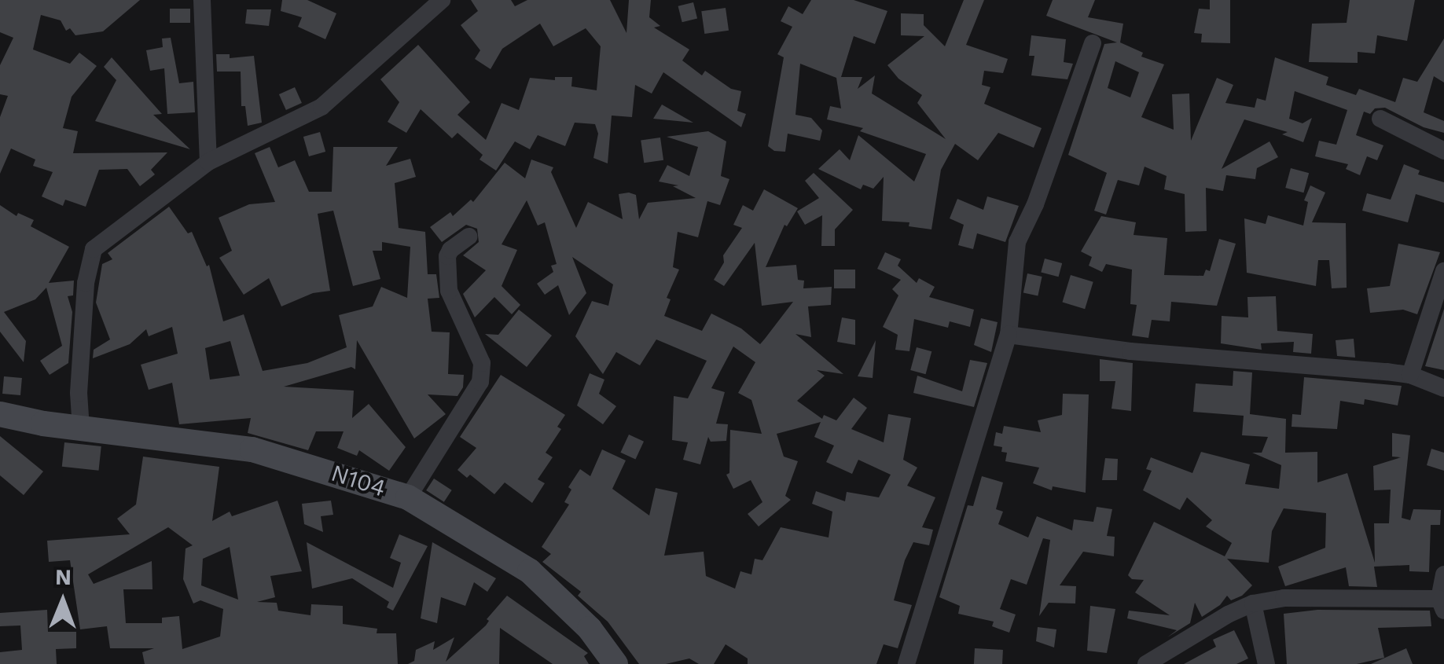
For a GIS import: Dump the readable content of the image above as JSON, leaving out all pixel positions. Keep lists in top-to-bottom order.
{
  "streets": {
    "street": ["N104"]
  },
  "north": "top"
}
